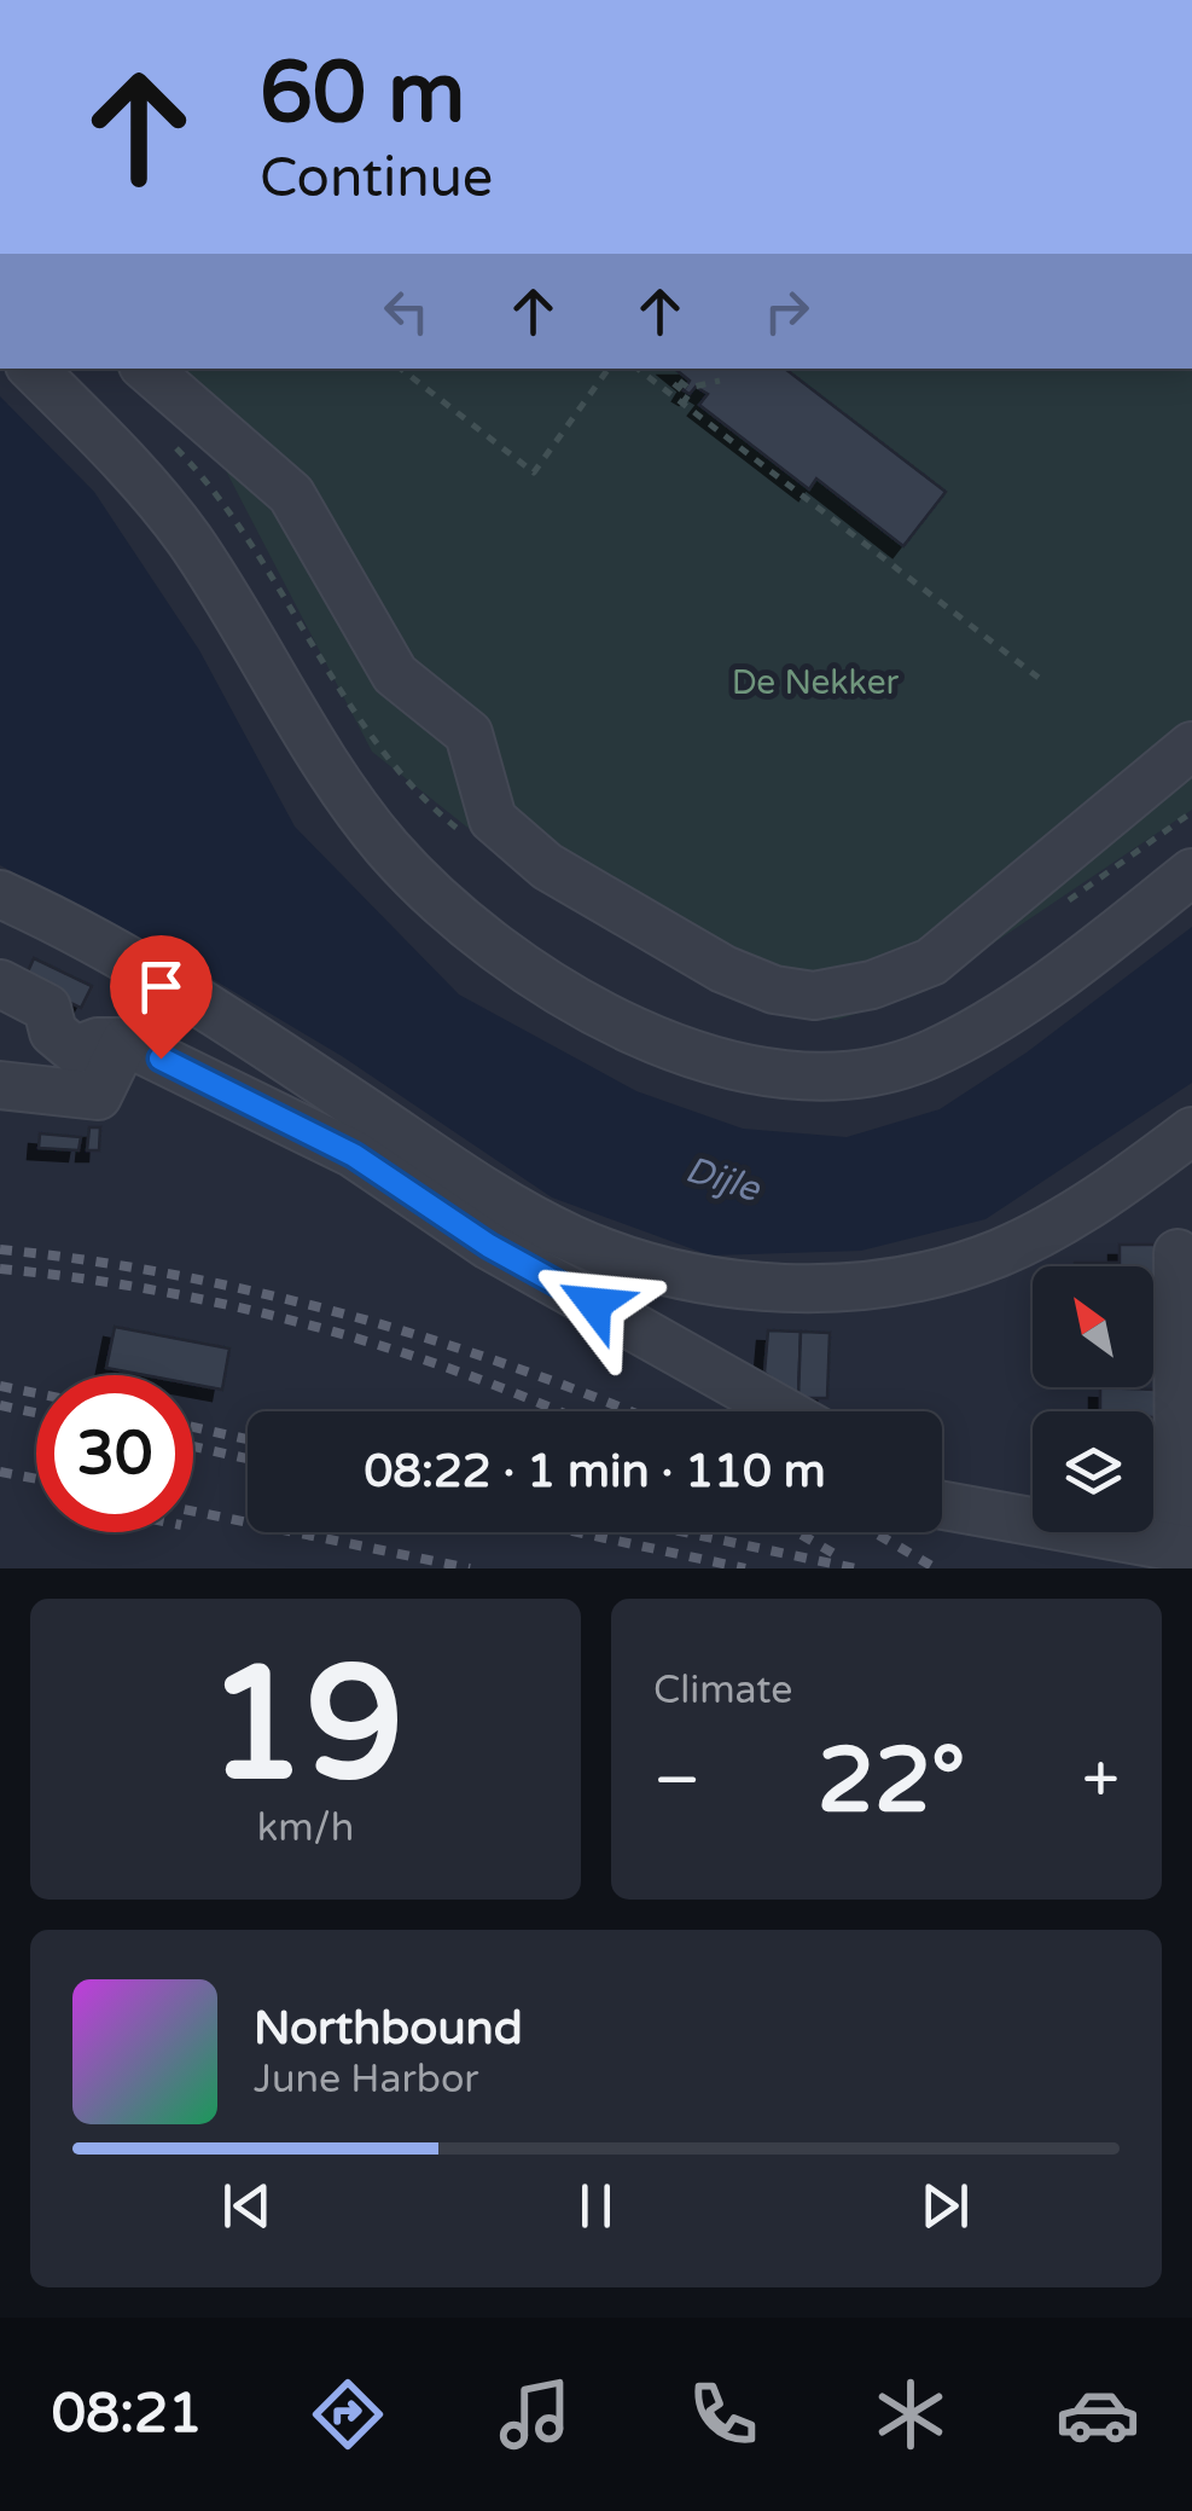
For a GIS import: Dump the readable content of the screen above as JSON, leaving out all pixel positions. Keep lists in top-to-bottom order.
{
  "water": ["Dijle"],
  "parks": ["De Nekker"],
  "north": "top left",
  "page": {
    "turn": ["60 m", "Continue"],
    "limit": "30",
    "trip": "08:22 · 1 min · 110 m",
    "tile": [
      ["19", "km/h"],
      "Climate"
    ],
    "heat": ["−", "22°", "+"],
    "song": ["Northbound", "June Harbor"],
    "tabs": "08:21"
  }
}
